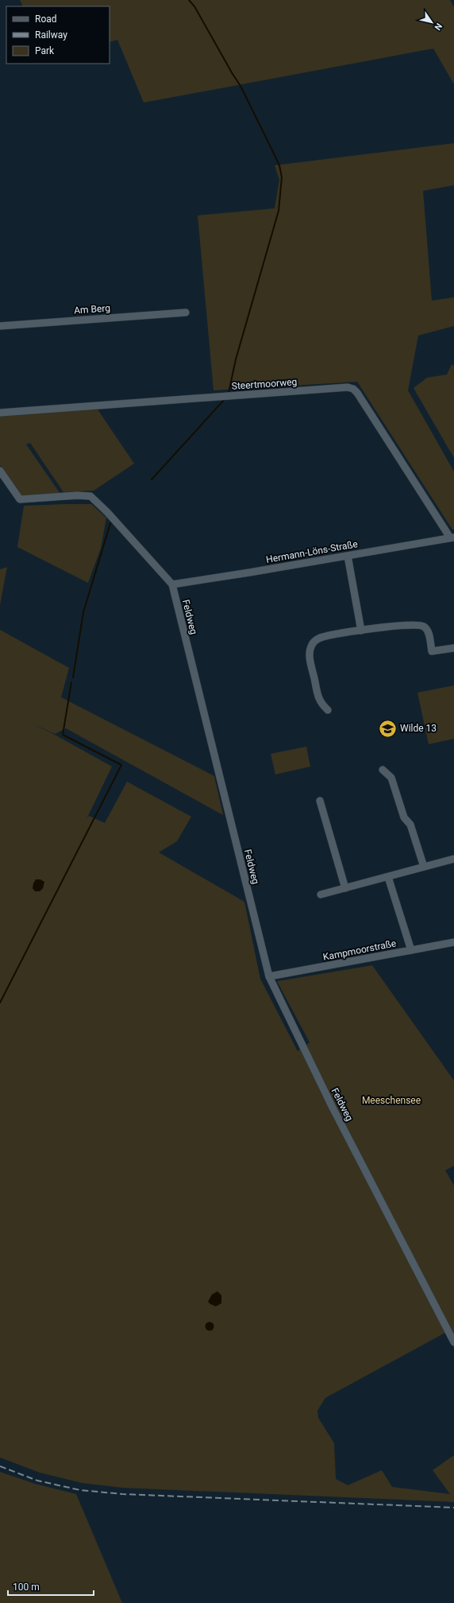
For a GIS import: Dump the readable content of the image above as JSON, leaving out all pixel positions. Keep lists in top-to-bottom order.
{
  "streets": {
    "street": [
      "Am Berg",
      "Steertmoorweg",
      "Hermann-Löns-Straße",
      "Feldweg",
      "Kampmoorstraße"
    ]
  },
  "crossings": [
    ["Steertmoorweg", "Hermann-Löns-Straße"],
    ["Hermann-Löns-Straße", "Feldweg"],
    ["Feldweg", "Kampmoorstraße"]
  ],
  "parks": ["Meeschensee"],
  "places": {
    "school or university": ["Wilde 13"]
  },
  "legend": ["Road", "Railway", "Park"],
  "scale_bar": "100 m",
  "north": "bottom right"
}
